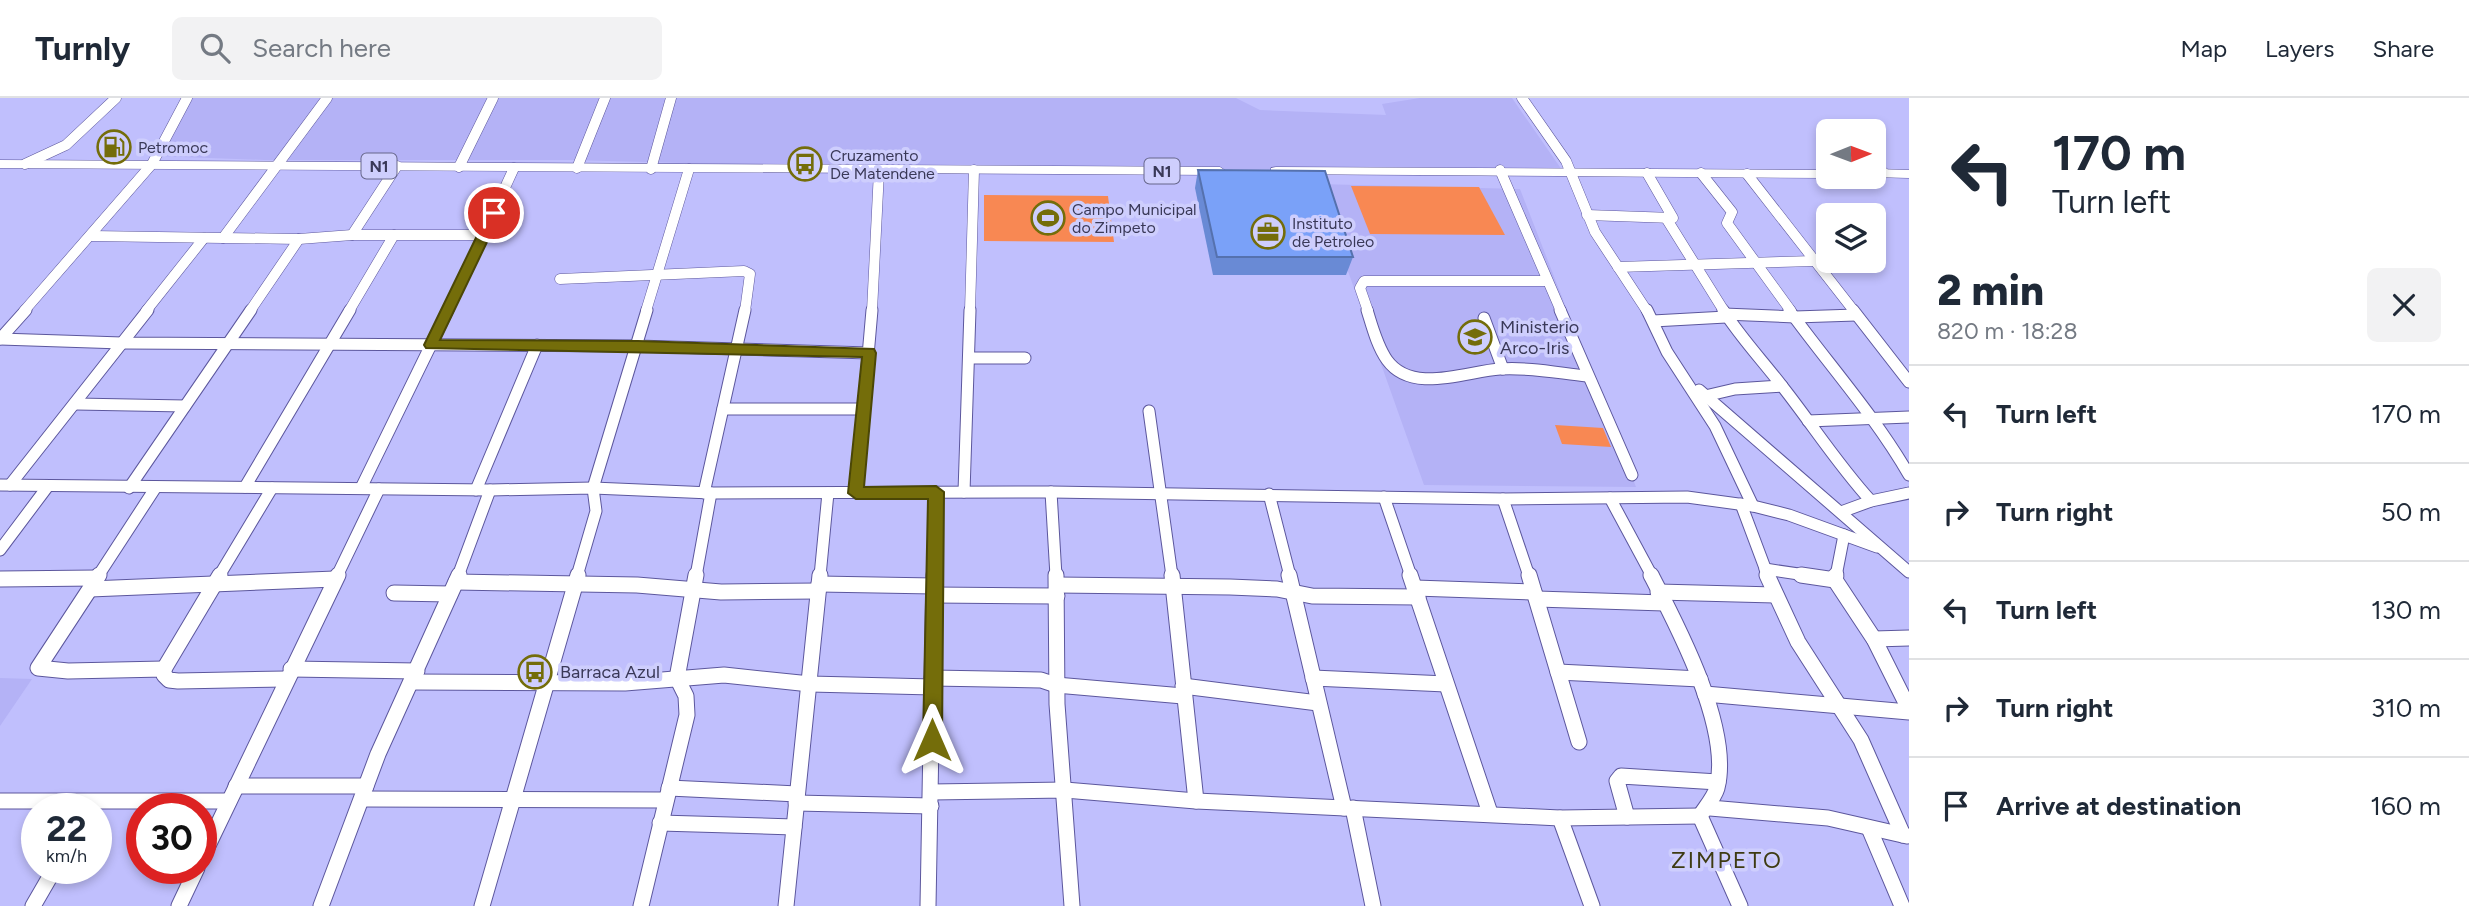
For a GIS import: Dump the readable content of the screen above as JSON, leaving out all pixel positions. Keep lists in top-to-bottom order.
{
  "streets": {
    "highway": ["N1"]
  },
  "districts": ["ZIMPETO"],
  "places": {
    "fuel station": ["Petromoc"],
    "bus stop": ["Cruzamento De Matendene", "Barraca Azul"],
    "sports": ["Campo Municipal do Zimpeto"],
    "office": ["Instituto de Petroleo"],
    "school or university": ["Ministerio Arco-Iris"]
  },
  "north": "right",
  "page": {
    "header": "Turnly",
    "search": "Search here",
    "nav": ["Map", "Layers", "Share"],
    "turn": ["170 m", "Turn left"],
    "heading": ["2 min", "820 m · 18:28"],
    "list": [
      {
        "name": "Turn left",
        "value": "170 m"
      },
      {
        "name": "Turn right",
        "value": "50 m"
      },
      {
        "name": "Turn left",
        "value": "130 m"
      },
      {
        "name": "Turn right",
        "value": "310 m"
      },
      {
        "name": "Arrive at destination",
        "value": "160 m"
      }
    ],
    "speed": "22 km/h",
    "limit": "30"
  }
}
